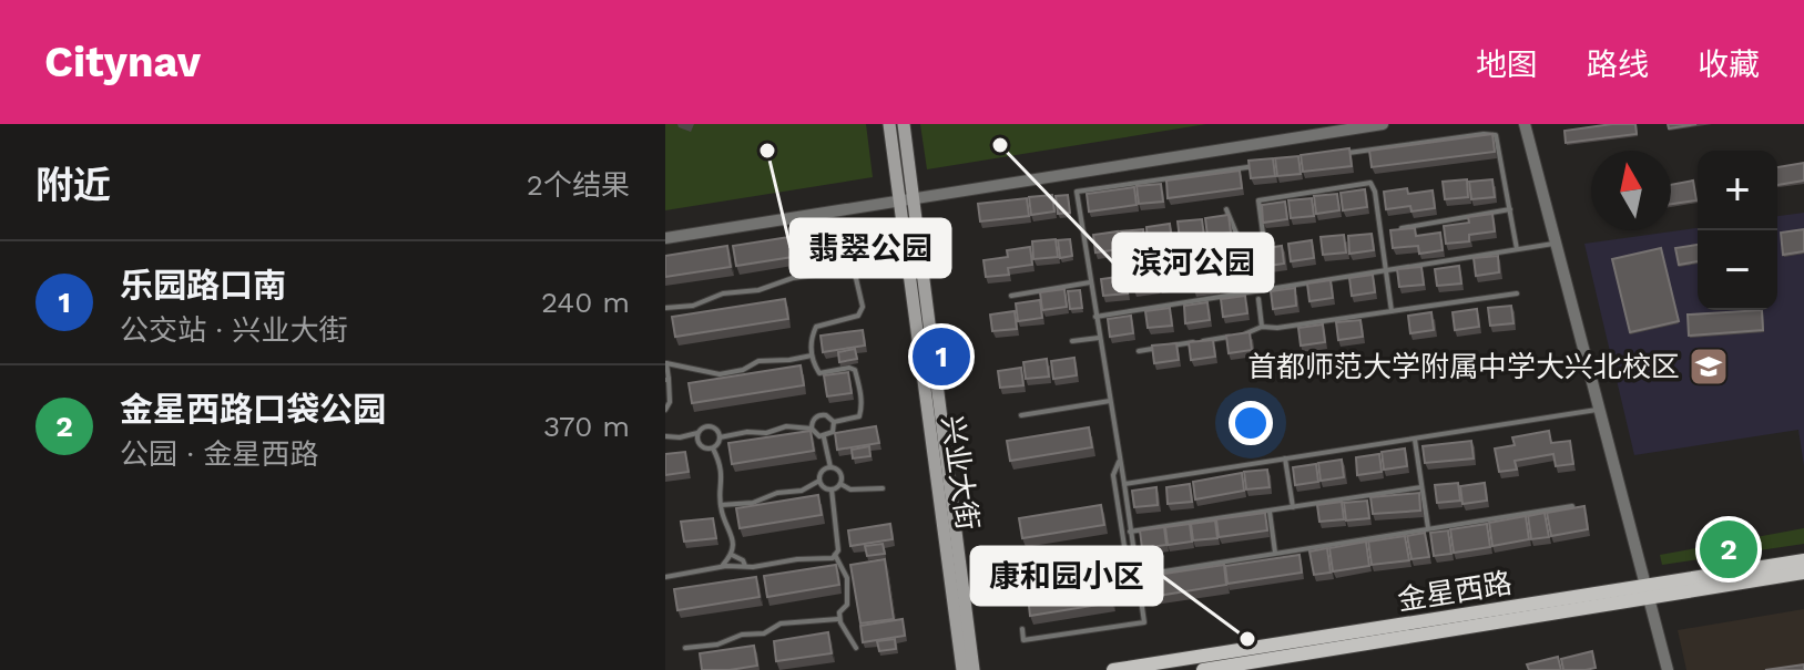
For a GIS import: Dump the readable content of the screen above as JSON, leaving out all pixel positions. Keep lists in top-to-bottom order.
{
  "streets": {
    "main road": ["兴业大街", "金星西路"]
  },
  "places": {
    "other": ["滨河公园", "翡翠公园", "康和园小区"],
    "school or university": ["首都师范大学附属中学大兴北校区"]
  },
  "north": "top",
  "page": {
    "header": "Citynav",
    "nav": ["地图", "路线", "收藏"],
    "heading": ["附近", "2个结果"],
    "map_buttons": ["+", "−"],
    "list": [
      {
        "mark": "1",
        "name": "乐园路口南",
        "note": "公交站 · 兴业大街",
        "value": "240 m"
      },
      {
        "mark": "2",
        "name": "金星西路口袋公园",
        "note": "公园 · 金星西路",
        "value": "370 m"
      }
    ],
    "pins": ["1", "2"]
  }
}
